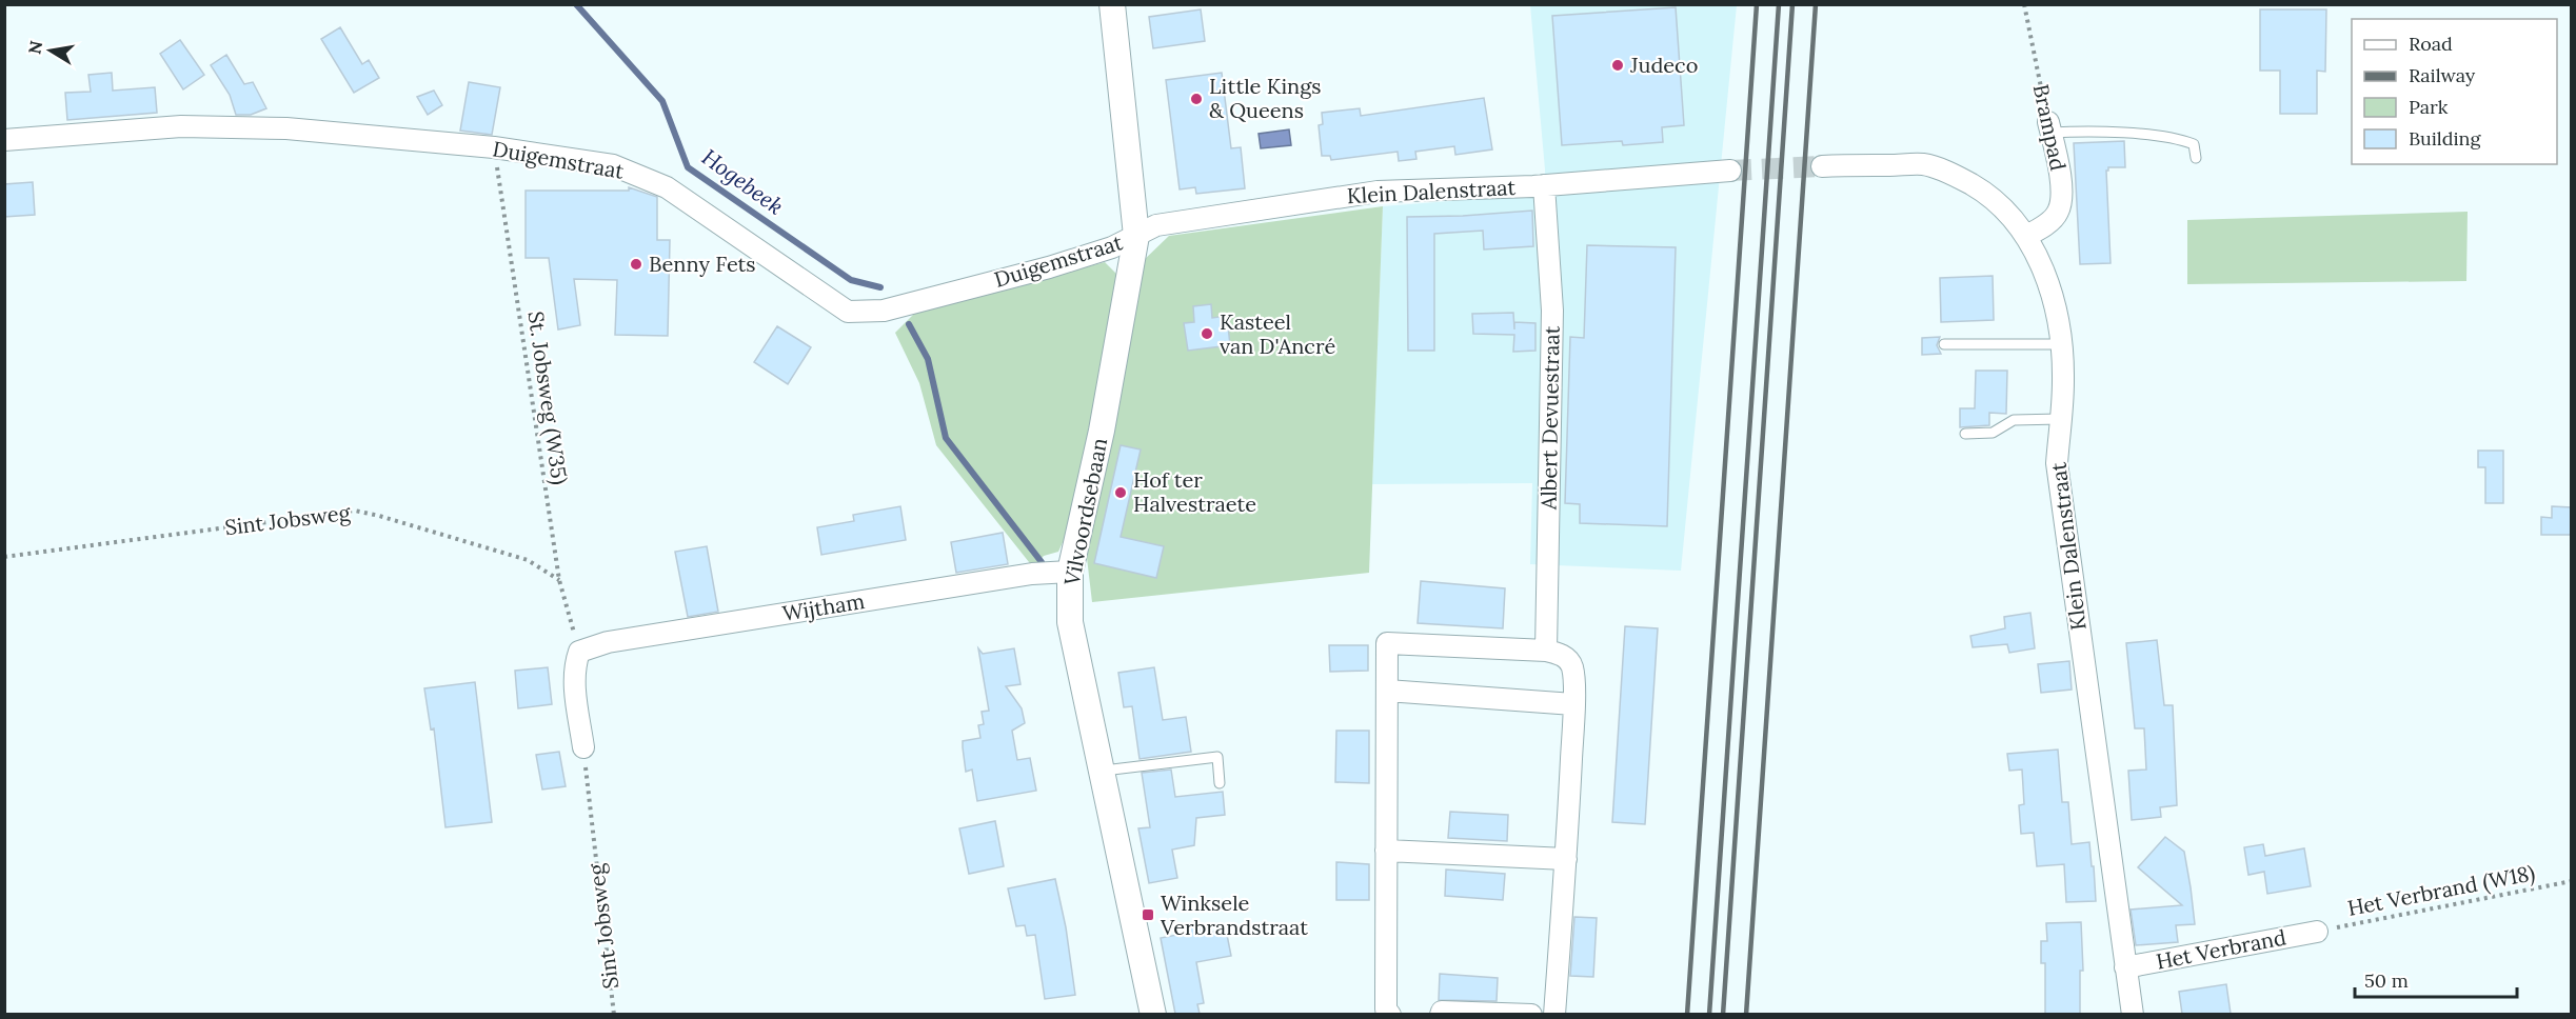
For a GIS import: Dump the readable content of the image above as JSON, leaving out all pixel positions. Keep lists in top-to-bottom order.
{
  "streets": {
    "street": [
      "Brampad",
      "Duigemstraat",
      "Klein Dalenstraat",
      "Albert Devuestraat",
      "Vilvoordsebaan",
      "Wijtham",
      "Het Verbrand"
    ],
    "path": ["St. Jobsweg (W35)", "Sint Jobsweg", "Het Verbrand (W18)"]
  },
  "crossings": [
    ["Brampad", "Klein Dalenstraat"],
    ["Duigemstraat", "Klein Dalenstraat"],
    ["Duigemstraat", "St. Jobsweg (W35)"],
    ["Duigemstraat", "Vilvoordsebaan"],
    ["Klein Dalenstraat", "Albert Devuestraat"],
    ["Klein Dalenstraat", "Vilvoordsebaan"],
    ["Klein Dalenstraat", "Het Verbrand"],
    ["St. Jobsweg (W35)", "Sint Jobsweg"],
    ["St. Jobsweg (W35)", "Wijtham"],
    ["Vilvoordsebaan", "Wijtham"],
    ["Het Verbrand (W18)", "Het Verbrand"]
  ],
  "water": ["Hogebeek"],
  "places": {
    "other": [
      "Judeco",
      "Little Kings & Queens",
      "Benny Fets",
      "Kasteel van D'Ancré",
      "Hof ter Halvestraete"
    ],
    "transit": ["Winksele Verbrandstraat"]
  },
  "legend": [
    "Road",
    "Railway",
    "Park",
    "Building"
  ],
  "scale_bar": "50 m",
  "north": "left"
}
